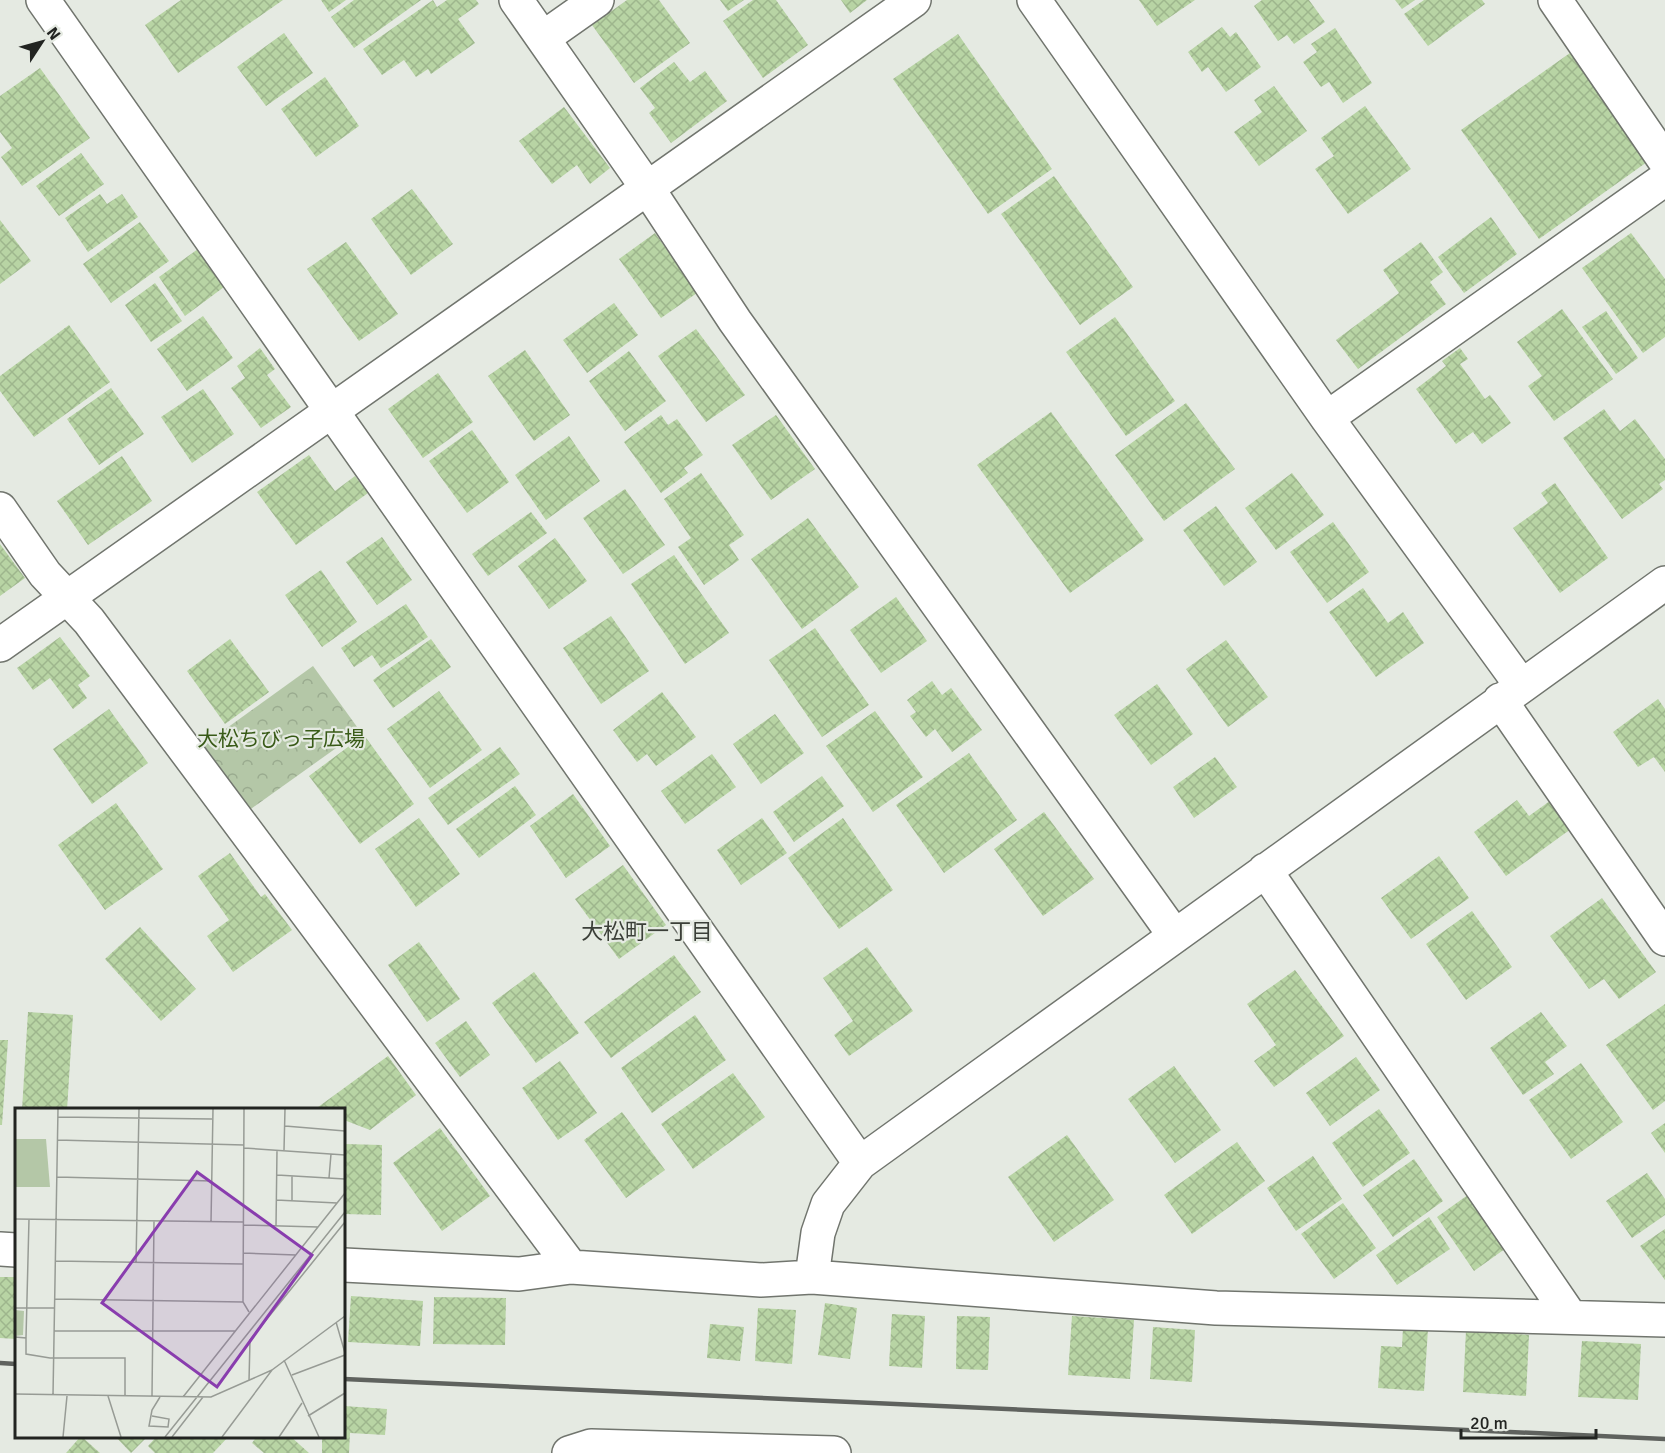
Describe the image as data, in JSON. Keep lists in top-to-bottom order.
{
  "districts": ["大松町一丁目"],
  "parks": ["大松ちびっ子広場"],
  "scale_bar": "20 m",
  "north": "top right"
}
